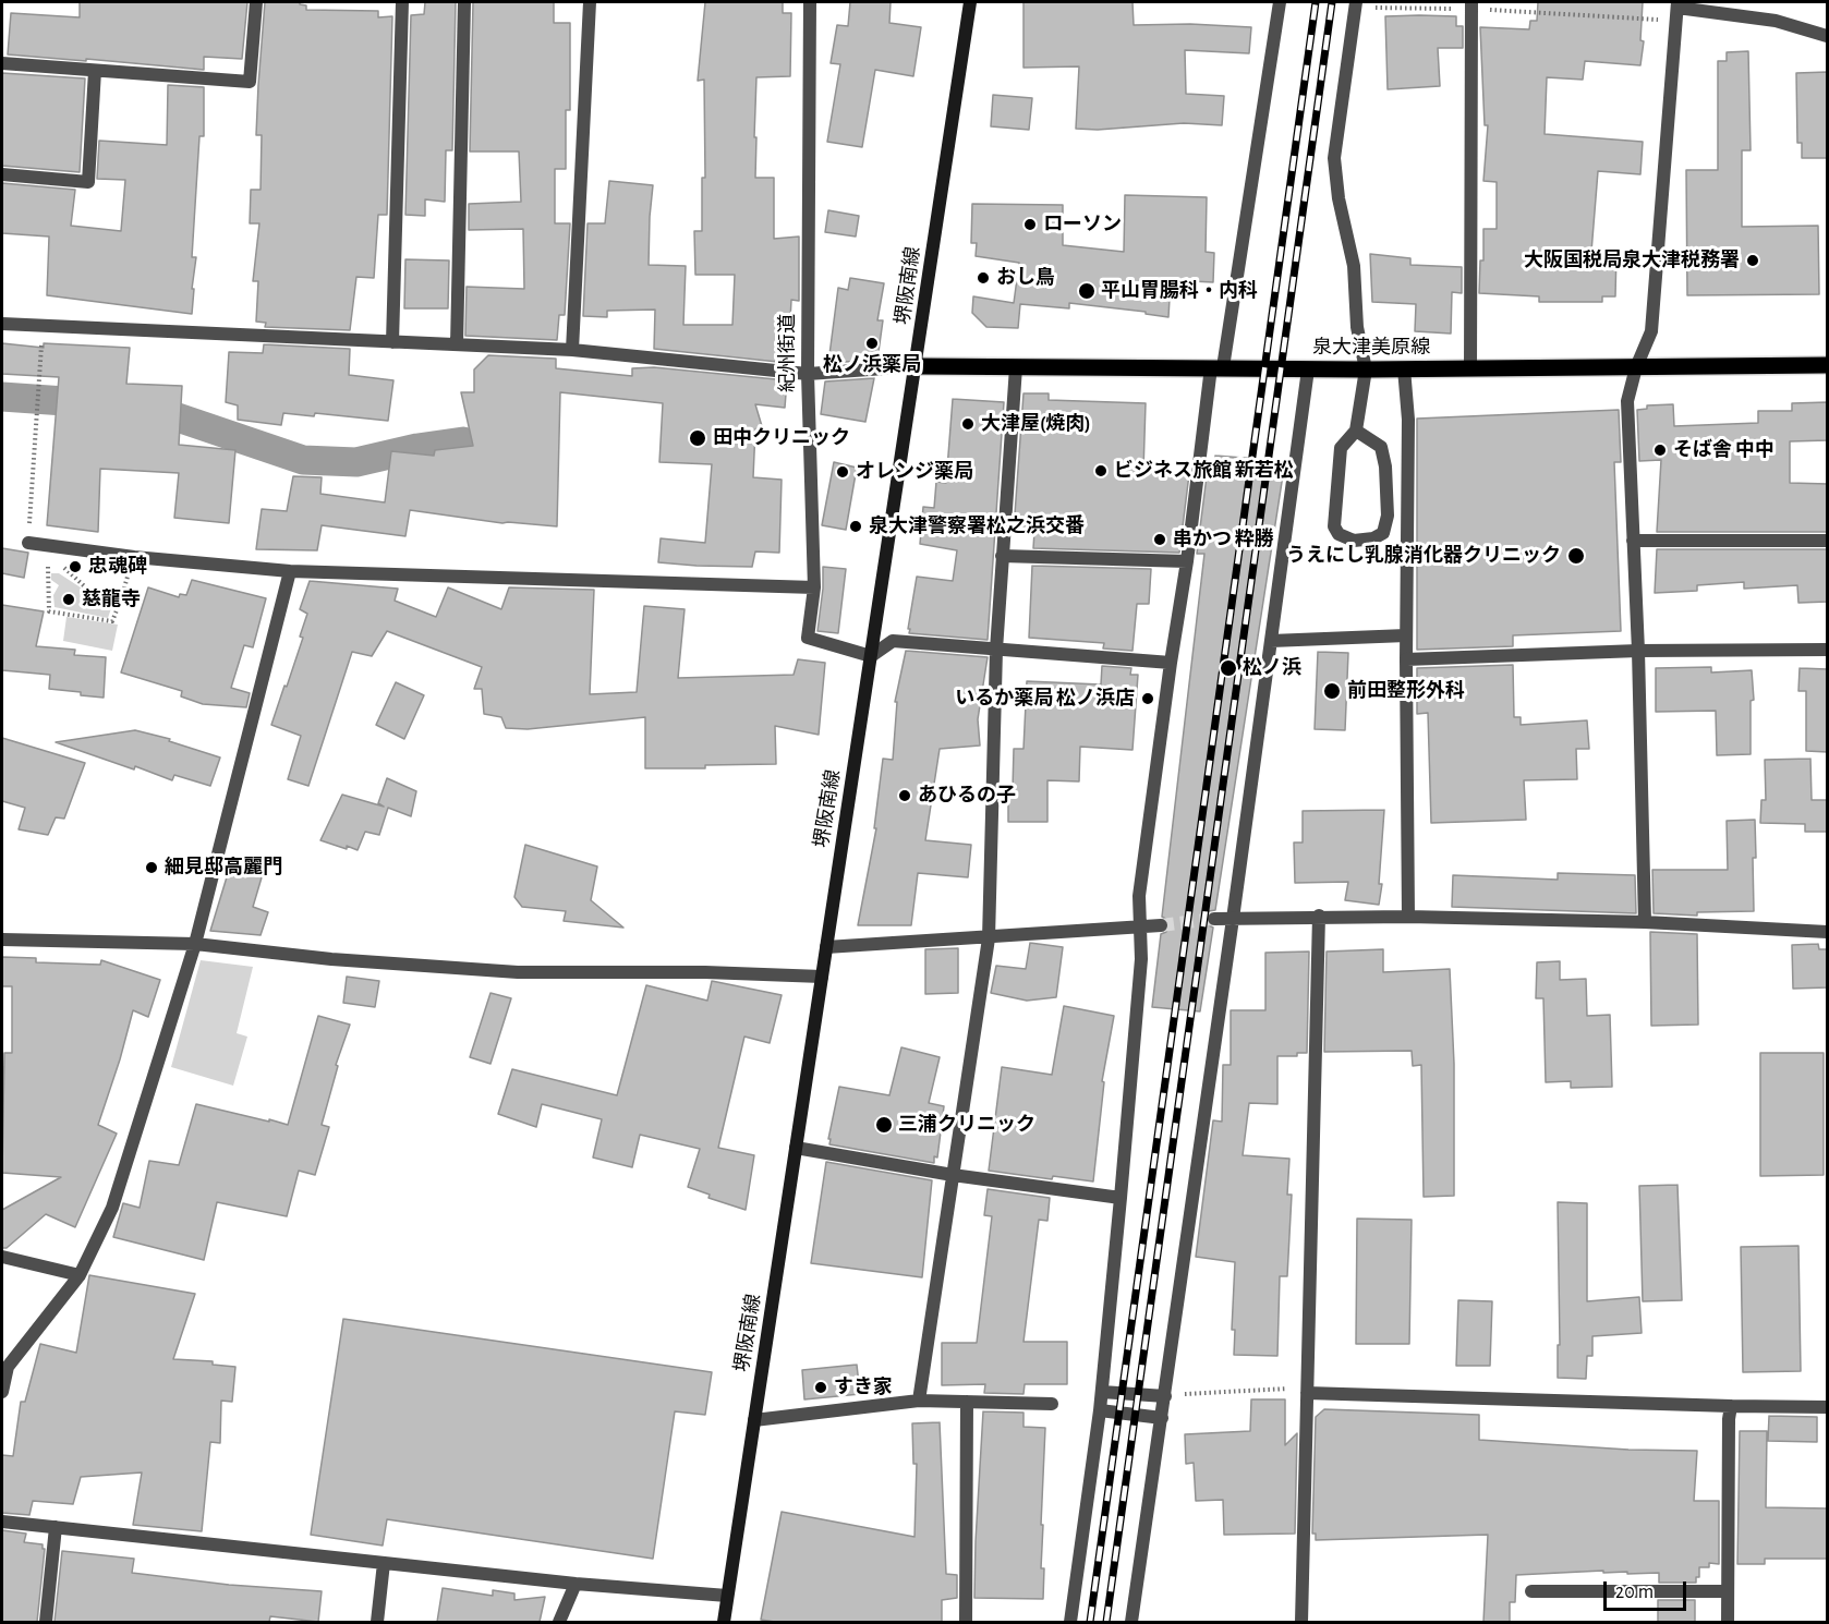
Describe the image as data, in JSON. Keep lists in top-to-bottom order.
{
  "streets": {
    "main road": ["堺阪南線", "泉大津美原線"],
    "street": ["紀州街道"]
  },
  "crossings": [
    ["堺阪南線", "泉大津美原線"],
    ["堺阪南線", "紀州街道"]
  ],
  "places": [
    "ローソン",
    "大阪国税局泉大津税務署",
    "おし鳥",
    "平山胃腸科・内科",
    "松ノ浜薬局",
    "大津屋(焼肉)",
    "田中クリニック",
    "そば舎 中中",
    "ビジネス旅館 新若松",
    "オレンジ薬局",
    "泉大津警察署松之浜交番",
    "串かつ 粋勝",
    "うえにし乳腺消化器クリニック",
    "忠魂碑",
    "慈龍寺",
    "松ノ浜",
    "前田整形外科",
    "いるか薬局 松ノ浜店",
    "あひるの子",
    "細見邸高麗門",
    "三浦クリニック",
    "すき家"
  ],
  "scale_bar": "20 m"
}
